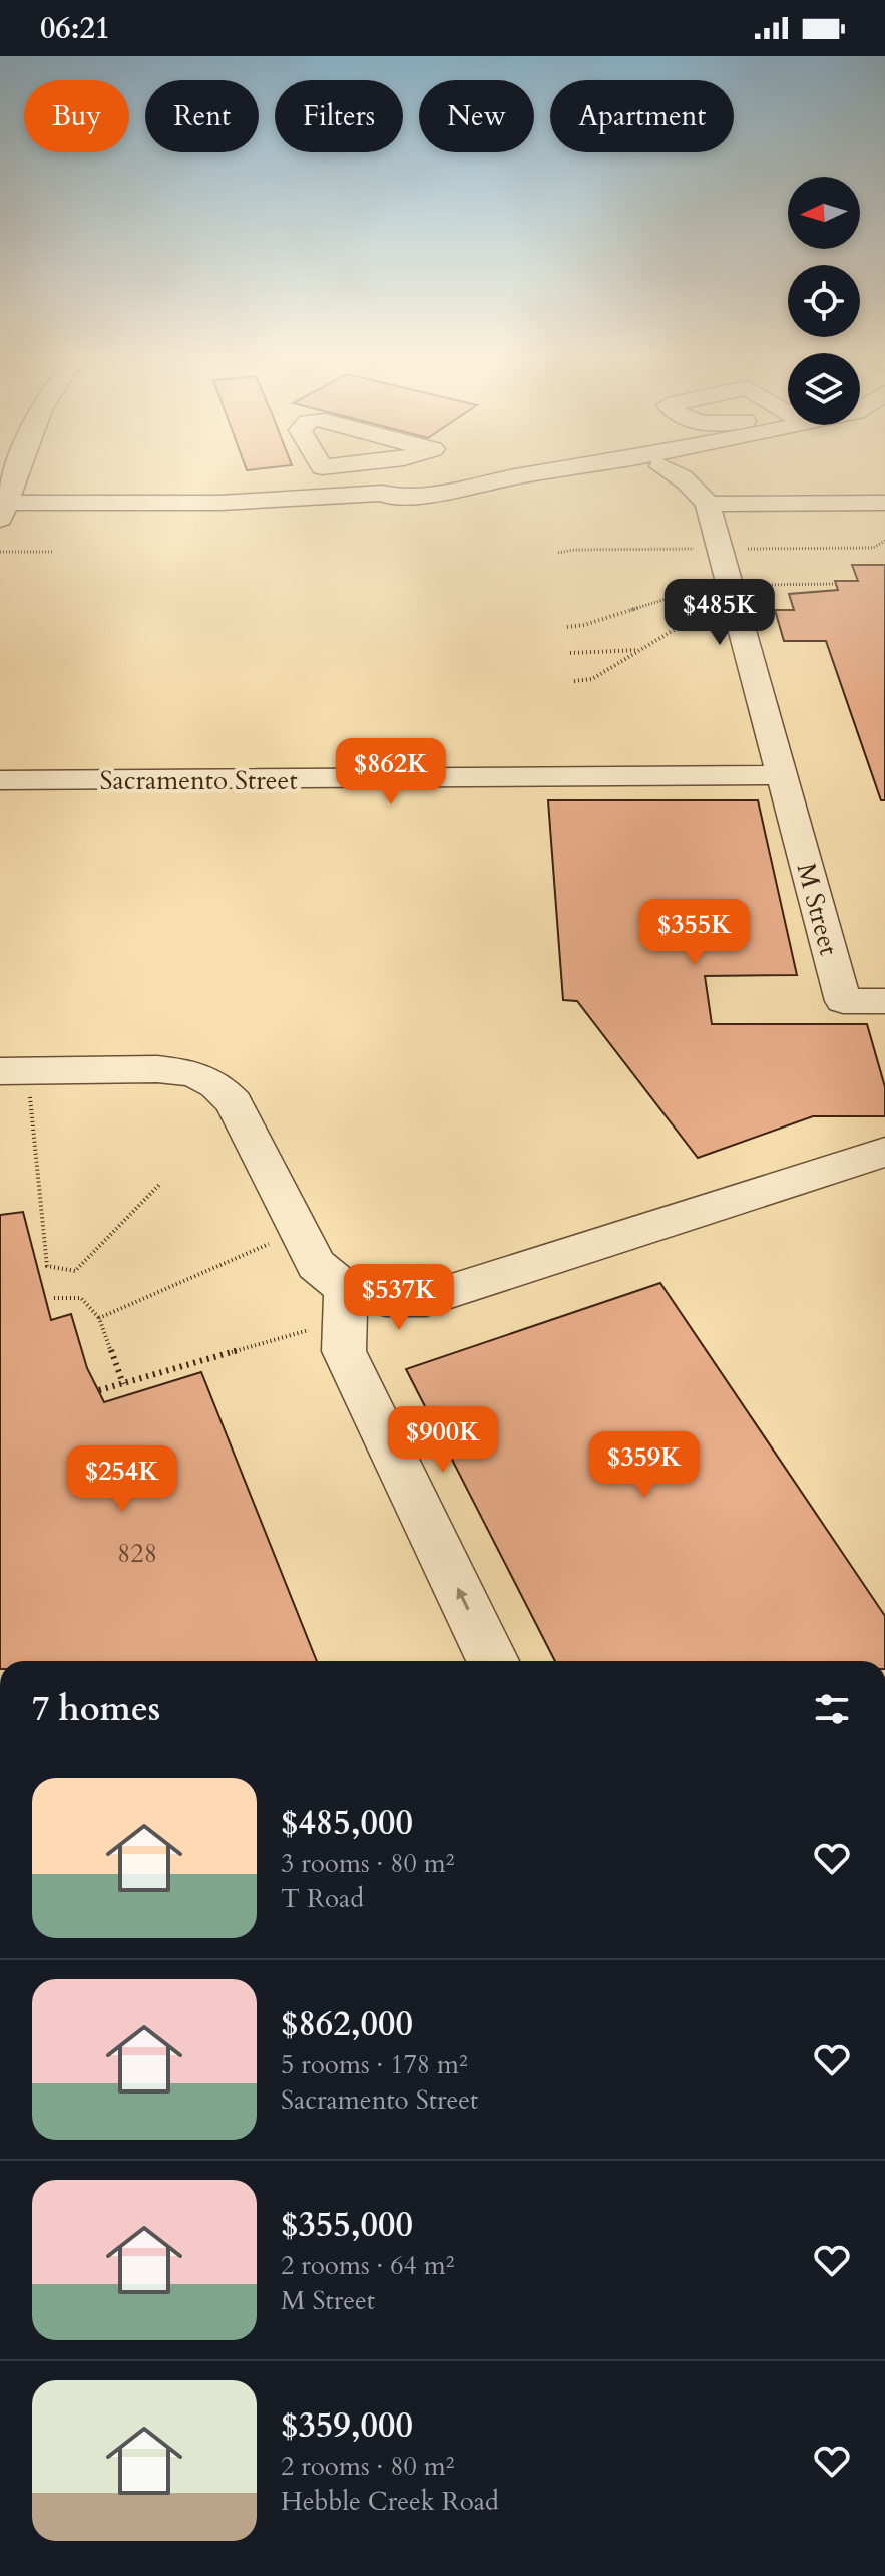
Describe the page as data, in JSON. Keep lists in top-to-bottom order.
{
  "streets": {
    "street": ["Sacramento Street", "M Street"]
  },
  "crossings": [
    ["Sacramento Street", "M Street"]
  ],
  "house_numbers": ["828"],
  "north": "left",
  "page": {
    "status": "06:21",
    "chip": [
      "Buy",
      "Rent",
      "Filters",
      "New",
      "Apartment"
    ],
    "price": [
      "$485K",
      "$862K",
      "$355K",
      "$537K",
      "$900K",
      "$359K",
      "$254K"
    ],
    "heading": "7 homes",
    "list": [
      {
        "name": "$485,000",
        "note": "3 rooms · 80 m² · T Road"
      },
      {
        "name": "$862,000",
        "note": "5 rooms · 178 m² · Sacramento Street"
      },
      {
        "name": "$355,000",
        "note": "2 rooms · 64 m² · M Street"
      },
      {
        "name": "$359,000",
        "note": "2 rooms · 80 m² · Hebble Creek Road"
      }
    ]
  }
}
